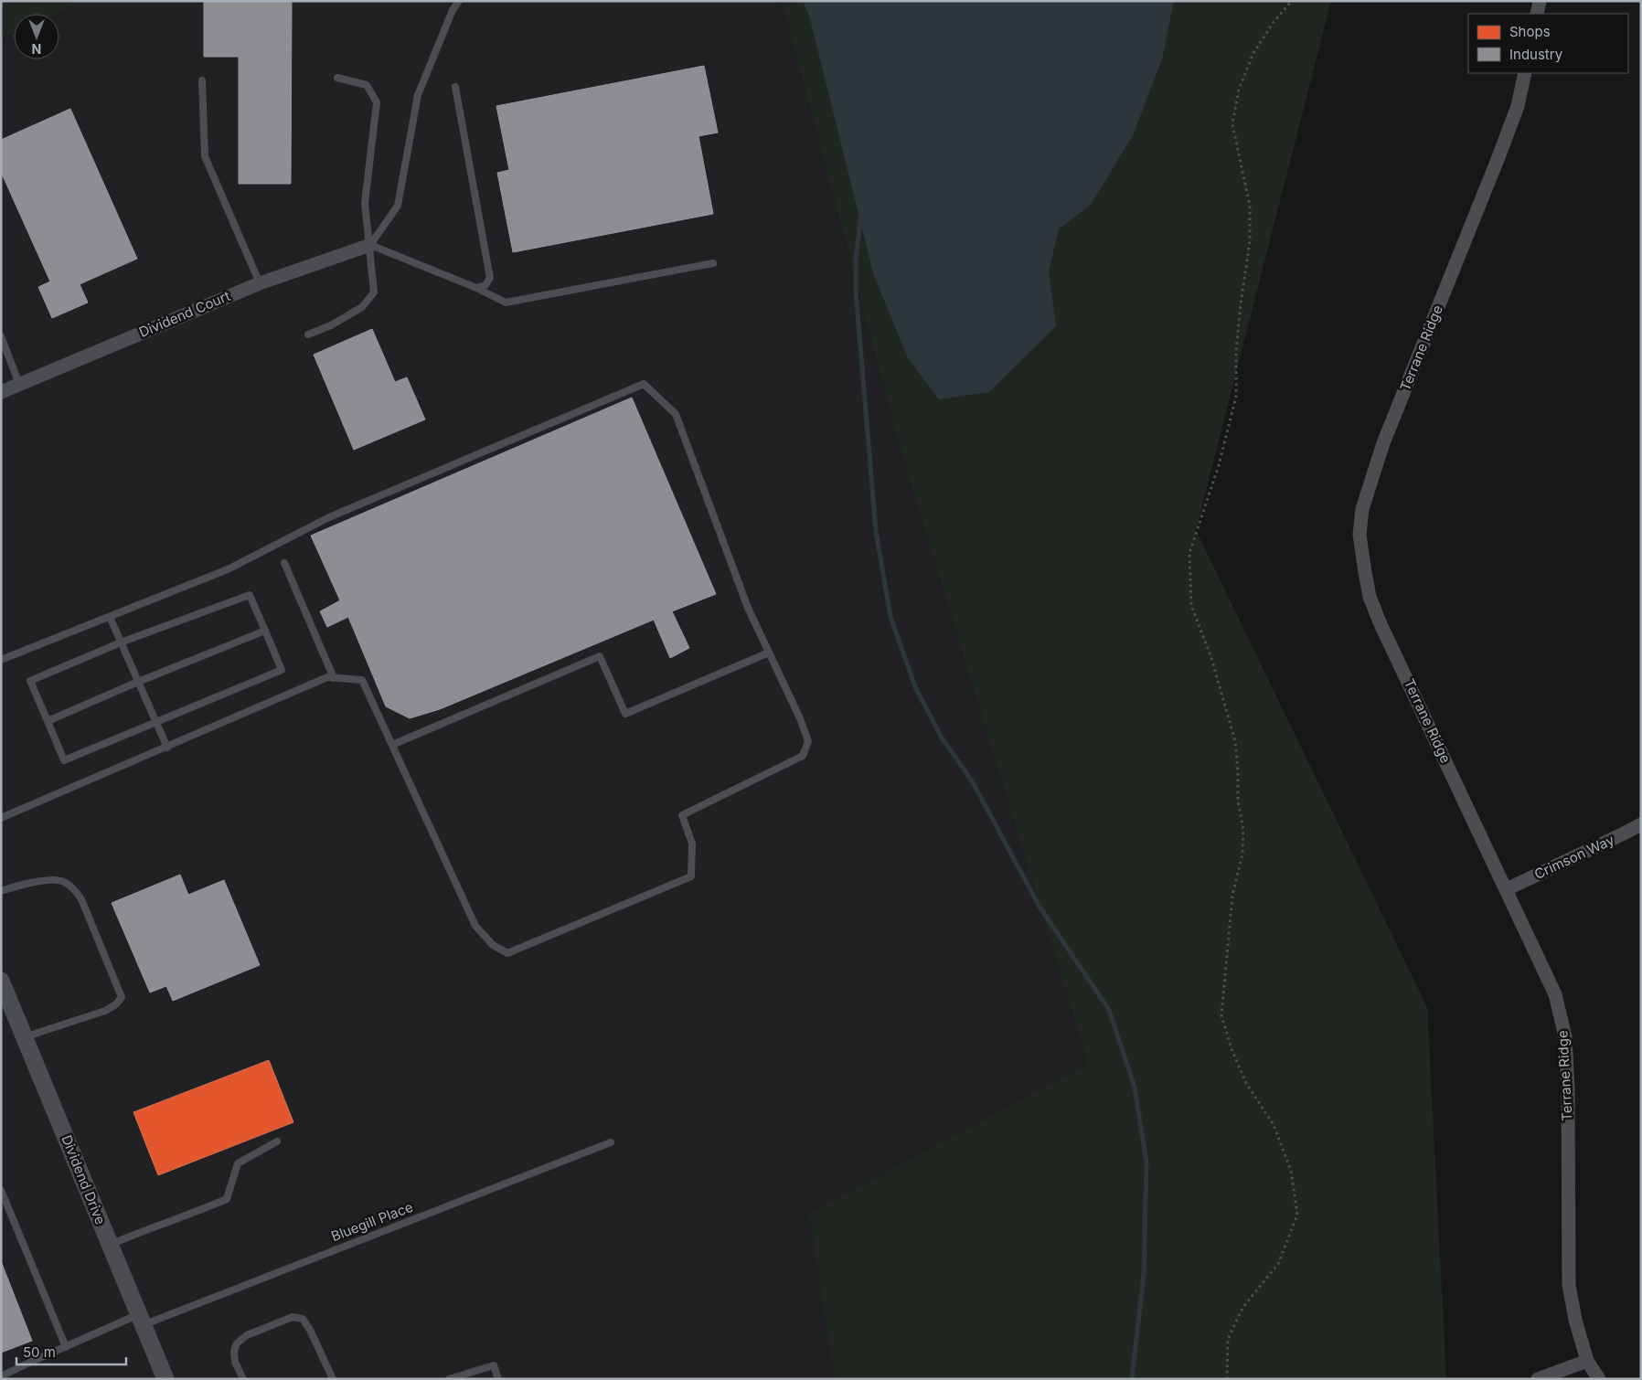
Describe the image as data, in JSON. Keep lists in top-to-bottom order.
{
  "streets": {
    "street": [
      "Dividend Court",
      "Terrane Ridge",
      "Crimson Way",
      "Dividend Drive"
    ],
    "lane": ["Bluegill Place"]
  },
  "crossings": [
    ["Terrane Ridge", "Crimson Way"],
    ["Dividend Drive", "Bluegill Place"]
  ],
  "legend": ["Shops", "Industry"],
  "scale_bar": "50 m",
  "north": "bottom"
}
